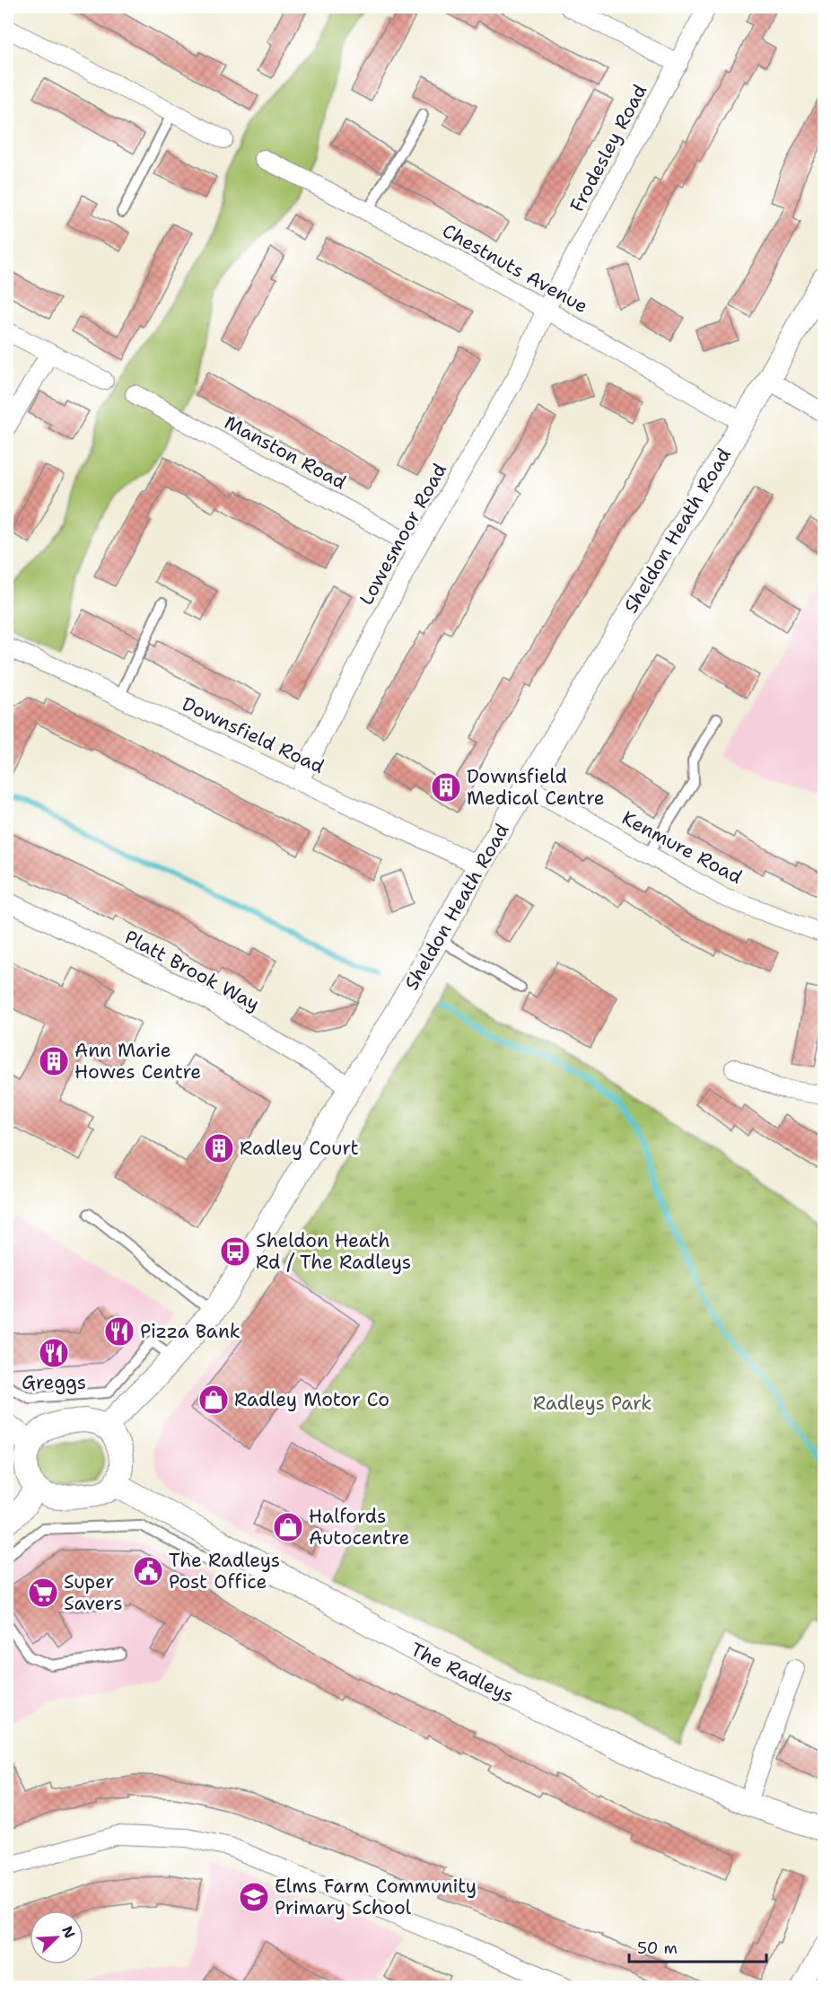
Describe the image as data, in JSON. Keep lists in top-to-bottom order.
{
  "streets": {
    "street": [
      "Frodesley Road",
      "Chestnuts Avenue",
      "Manston Road",
      "Sheldon Heath Road",
      "Lowesmoor Road",
      "Downsfield Road",
      "Kenmure Road",
      "Platt Brook Way",
      "The Radleys"
    ]
  },
  "crossings": [
    ["Frodesley Road", "Chestnuts Avenue"],
    ["Frodesley Road", "Lowesmoor Road"],
    ["Chestnuts Avenue", "Sheldon Heath Road"],
    ["Chestnuts Avenue", "Lowesmoor Road"],
    ["Manston Road", "Lowesmoor Road"],
    ["Sheldon Heath Road", "Downsfield Road"],
    ["Sheldon Heath Road", "Kenmure Road"],
    ["Sheldon Heath Road", "Platt Brook Way"],
    ["Sheldon Heath Road", "The Radleys"],
    ["Lowesmoor Road", "Downsfield Road"]
  ],
  "parks": ["Radleys Park"],
  "places": {
    "building": ["Downsfield Medical Centre", "Ann Marie Howes Centre", "Radley Court"],
    "bus stop": ["Sheldon Heath Rd / The Radleys"],
    "restaurant": ["Pizza Bank", "Greggs"],
    "shop": ["Radley Motor Co", "Halfords Autocentre"],
    "public building": ["The Radleys Post Office"],
    "supermarket": ["Super Savers"],
    "school or university": ["Elms Farm Community Primary School"]
  },
  "scale_bar": "50 m",
  "north": "top right"
}
